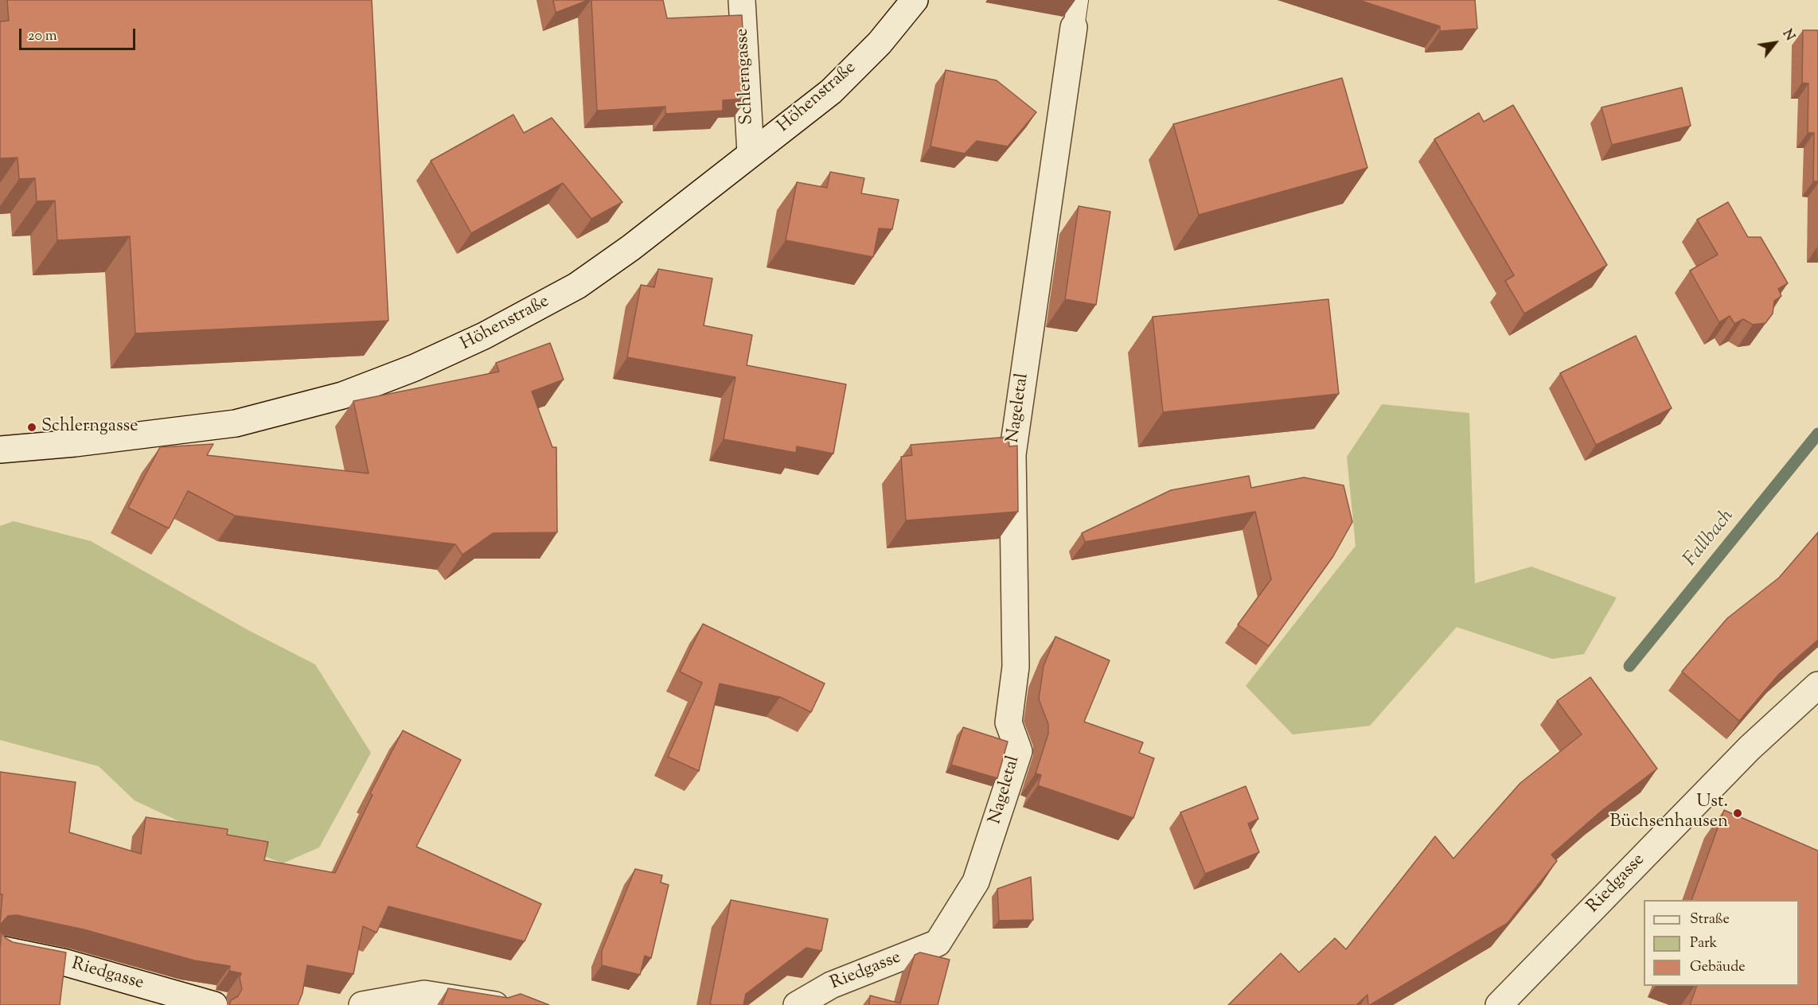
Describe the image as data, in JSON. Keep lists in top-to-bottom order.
{
  "streets": {
    "street": [
      "Schlerngasse",
      "Höhenstraße",
      "Nageletal",
      "Riedgasse"
    ]
  },
  "crossings": [
    ["Schlerngasse", "Höhenstraße"],
    ["Nageletal", "Riedgasse"]
  ],
  "water": ["Fallbach"],
  "places": ["Schlerngasse", "Ust. Büchsenhausen"],
  "legend": ["Straße", "Park", "Gebäude"],
  "scale_bar": "20 m",
  "north": "top right"
}
